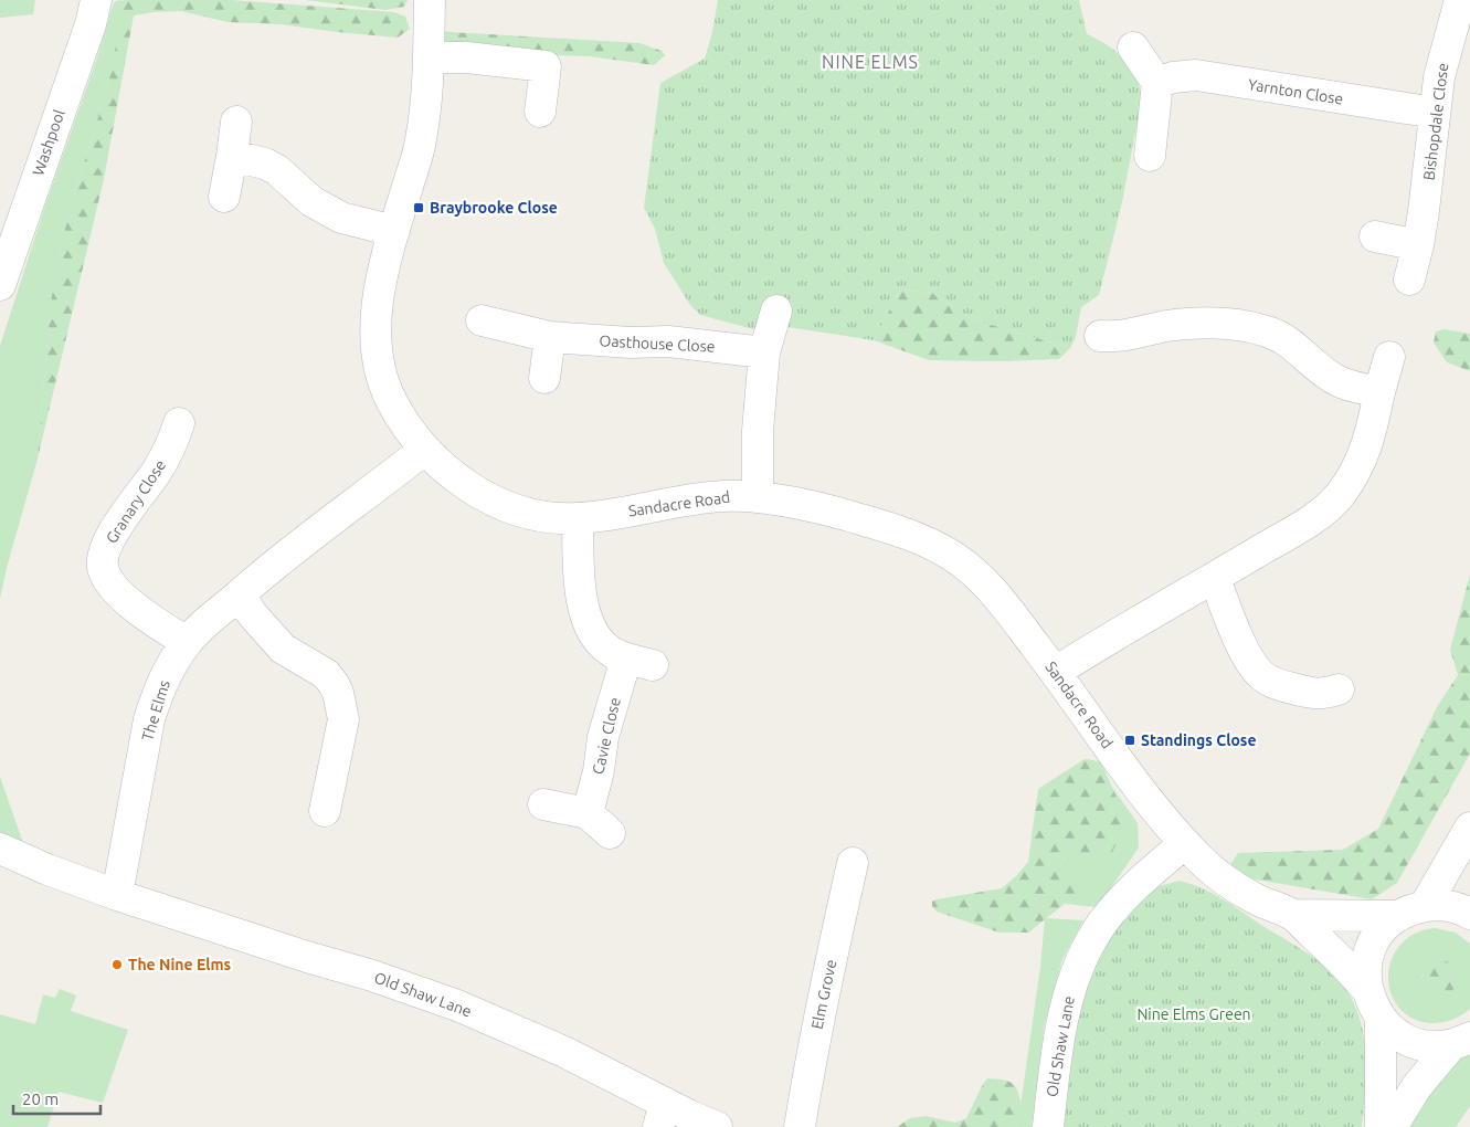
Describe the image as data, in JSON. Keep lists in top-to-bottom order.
{
  "streets": {
    "street": [
      "Yarnton Close",
      "Bishopdale Close",
      "Washpool",
      "Oasthouse Close",
      "Granary Close",
      "Sandacre Road",
      "The Elms",
      "Cavie Close",
      "Old Shaw Lane",
      "Elm Grove"
    ]
  },
  "crossings": [
    ["Yarnton Close", "Bishopdale Close"],
    ["Granary Close", "The Elms"],
    ["Sandacre Road", "The Elms"],
    ["Sandacre Road", "Cavie Close"],
    ["Sandacre Road", "Old Shaw Lane"],
    ["The Elms", "Old Shaw Lane"]
  ],
  "districts": ["NINE ELMS"],
  "parks": ["Nine Elms Green"],
  "places": {
    "transit": ["Braybrooke Close", "Standings Close"],
    "other": ["The Nine Elms"]
  },
  "scale_bar": "20 m"
}
